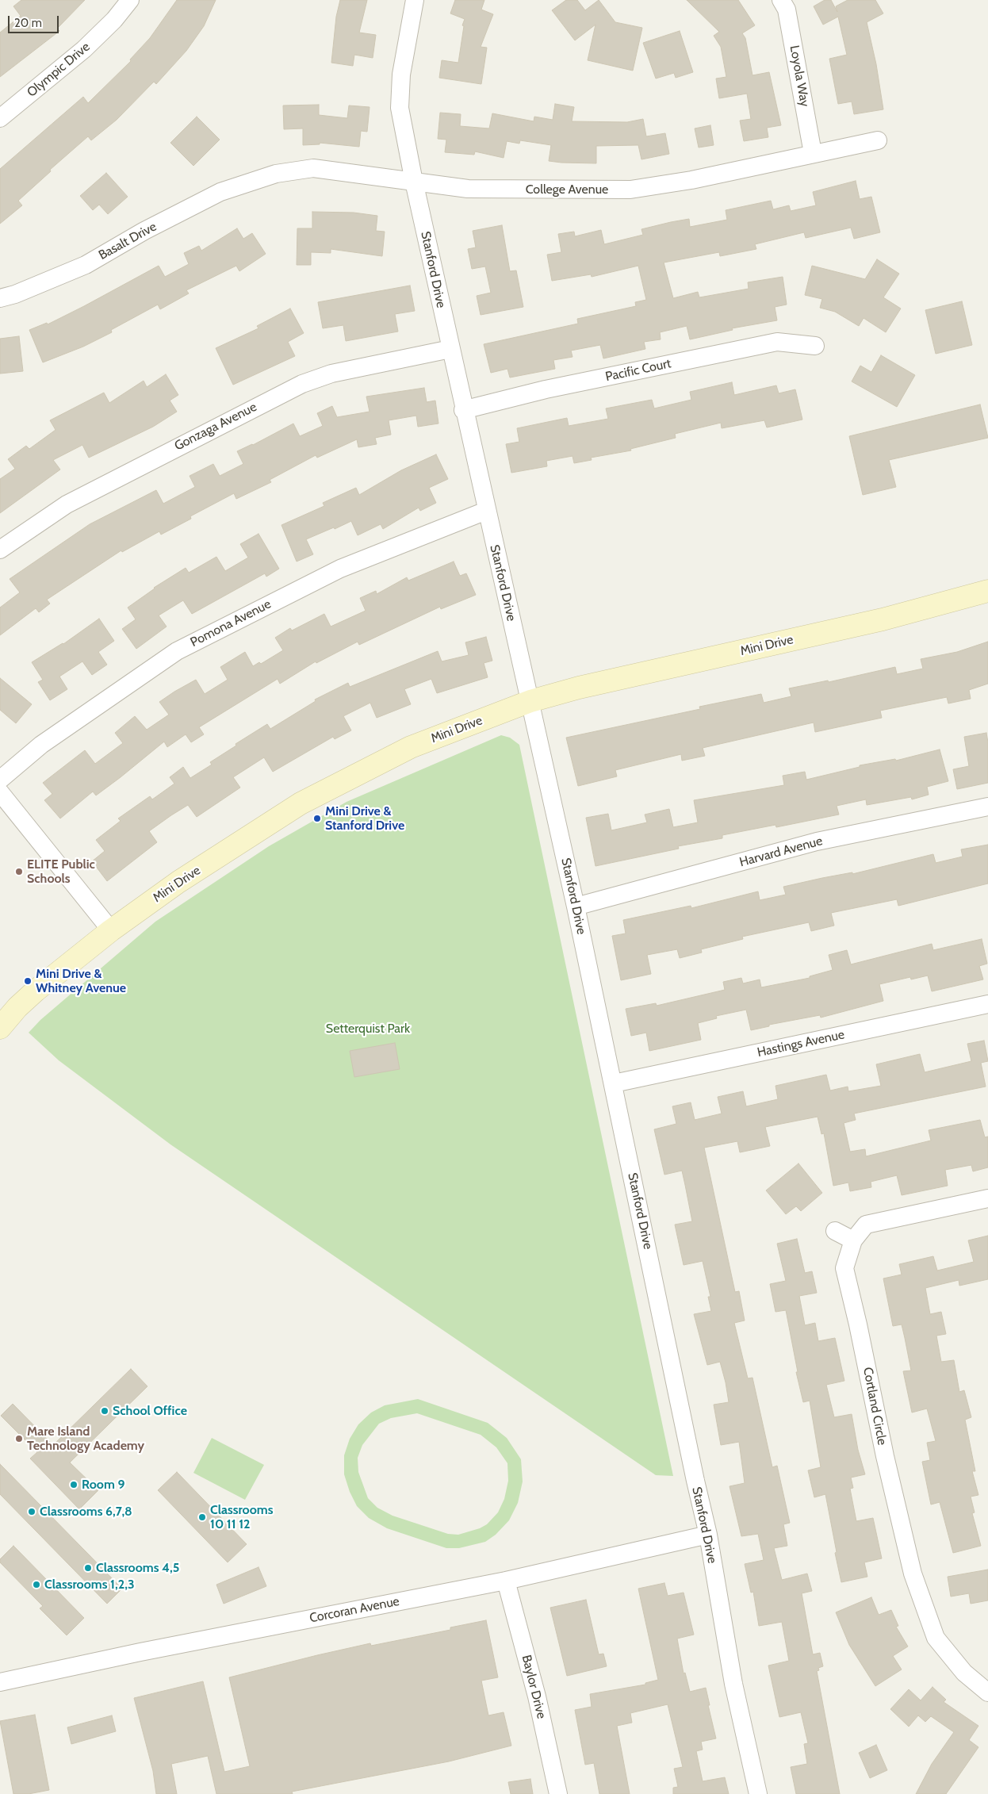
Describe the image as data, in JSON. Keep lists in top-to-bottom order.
{
  "streets": {
    "street": [
      "Olympic Drive",
      "Loyola Way",
      "College Avenue",
      "Basalt Drive",
      "Stanford Drive",
      "Pacific Court",
      "Gonzaga Avenue",
      "Pomona Avenue",
      "Mini Drive",
      "Harvard Avenue",
      "Hastings Avenue",
      "Cortland Circle",
      "Corcoran Avenue",
      "Baylor Drive"
    ]
  },
  "crossings": [
    ["Loyola Way", "College Avenue"],
    ["College Avenue", "Basalt Drive"],
    ["College Avenue", "Stanford Drive"],
    ["Stanford Drive", "Pacific Court"],
    ["Stanford Drive", "Gonzaga Avenue"],
    ["Stanford Drive", "Pomona Avenue"],
    ["Stanford Drive", "Mini Drive"],
    ["Stanford Drive", "Harvard Avenue"],
    ["Stanford Drive", "Hastings Avenue"],
    ["Stanford Drive", "Corcoran Avenue"],
    ["Corcoran Avenue", "Baylor Drive"]
  ],
  "parks": ["Setterquist Park"],
  "places": [
    "Mini Drive & Stanford Drive",
    "ELITE Public Schools",
    "Mini Drive & Whitney Avenue",
    "School Office",
    "Mare Island Technology Academy",
    "Room 9",
    "Classrooms 6,7,8",
    "Classrooms 10 11 12",
    "Classrooms 4,5",
    "Classrooms 1,2,3"
  ],
  "scale_bar": "20 m"
}
